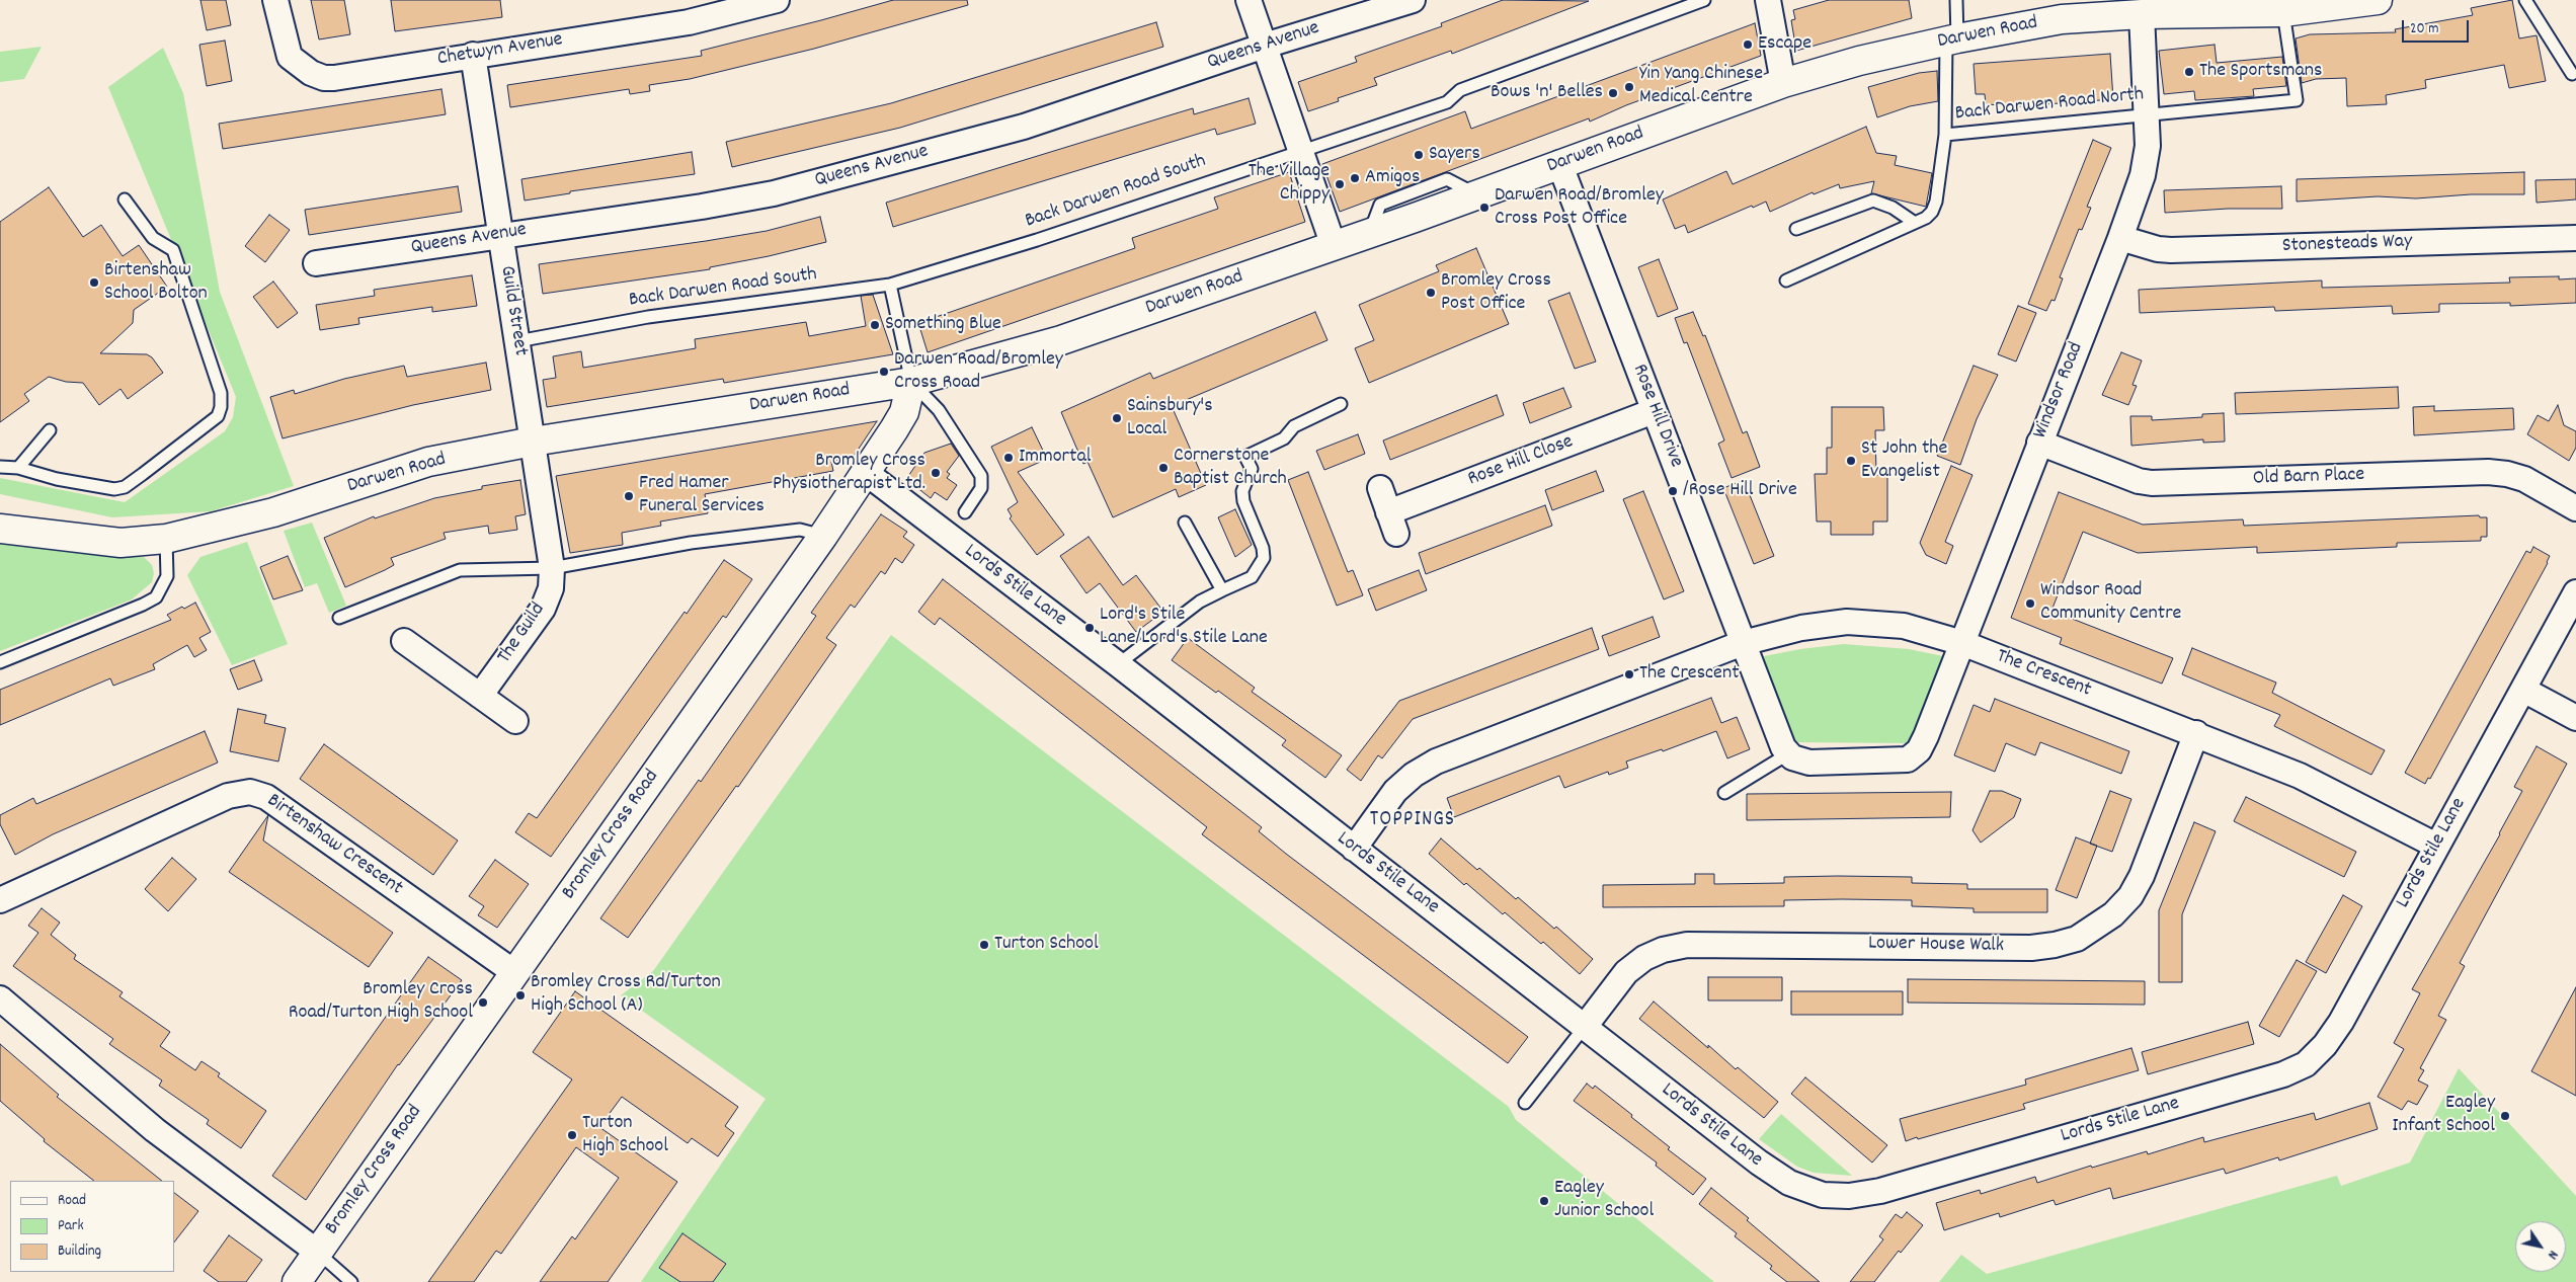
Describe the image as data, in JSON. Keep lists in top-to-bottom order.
{
  "streets": {
    "main road": ["Darwen Road", "Bromley Cross Road"],
    "street": [
      "Queens Avenue",
      "Chetwyn Avenue",
      "Stonesteads Way",
      "Guild Street",
      "Windsor Road",
      "Rose Hill Drive",
      "Rose Hill Close",
      "Old Barn Place",
      "Lords Stile Lane",
      "The Guild",
      "The Crescent",
      "Birtenshaw Crescent",
      "Lower House Walk"
    ],
    "lane": ["Back Darwen Road North", "Back Darwen Road South"]
  },
  "crossings": [
    ["Darwen Road", "Back Darwen Road North"],
    ["Darwen Road", "Guild Street"],
    ["Darwen Road", "Windsor Road"],
    ["Darwen Road", "Rose Hill Drive"],
    ["Darwen Road", "Bromley Cross Road"],
    ["Queens Avenue", "Guild Street"],
    ["Chetwyn Avenue", "Guild Street"],
    ["Back Darwen Road North", "Windsor Road"],
    ["Back Darwen Road South", "Guild Street"],
    ["Stonesteads Way", "Windsor Road"],
    ["Guild Street", "The Guild"],
    ["Windsor Road", "Rose Hill Drive"],
    ["Windsor Road", "Old Barn Place"],
    ["Windsor Road", "The Crescent"],
    ["Rose Hill Drive", "Rose Hill Close"],
    ["Rose Hill Drive", "The Crescent"],
    ["Lords Stile Lane", "The Crescent"],
    ["Lords Stile Lane", "Bromley Cross Road"],
    ["Lords Stile Lane", "Lower House Walk"],
    ["The Crescent", "Lower House Walk"],
    ["Bromley Cross Road", "Birtenshaw Crescent"]
  ],
  "districts": ["TOPPINGS"],
  "places": [
    "Escape",
    "The Sportsmans",
    "Yin Yang Chinese Medical Centre",
    "Bows 'n' Belles",
    "Sayers",
    "Amigos",
    "The Village Chippy",
    "Darwen Road/Bromley Cross Post Office",
    "Birtenshaw School Bolton",
    "Bromley Cross Post Office",
    "Something Blue",
    "Darwen Road/Bromley Cross Road",
    "Sainsbury's Local",
    "Immortal",
    "St John the Evangelist",
    "Cornerstone Baptist Church",
    "Bromley Cross Physiotherapist Ltd.",
    "/Rose Hill Drive",
    "Fred Hamer Funeral Services",
    "Windsor Road Community Centre",
    "Lord's Stile Lane/Lord's Stile Lane",
    "The Crescent",
    "Turton School",
    "Bromley Cross Rd/Turton High School (A)",
    "Bromley Cross Road/Turton High School",
    "Eagley Infant School",
    "Turton High School",
    "Eagley Junior School"
  ],
  "legend": ["Road", "Park", "Building"],
  "scale_bar": "20 m",
  "north": "bottom right"
}
